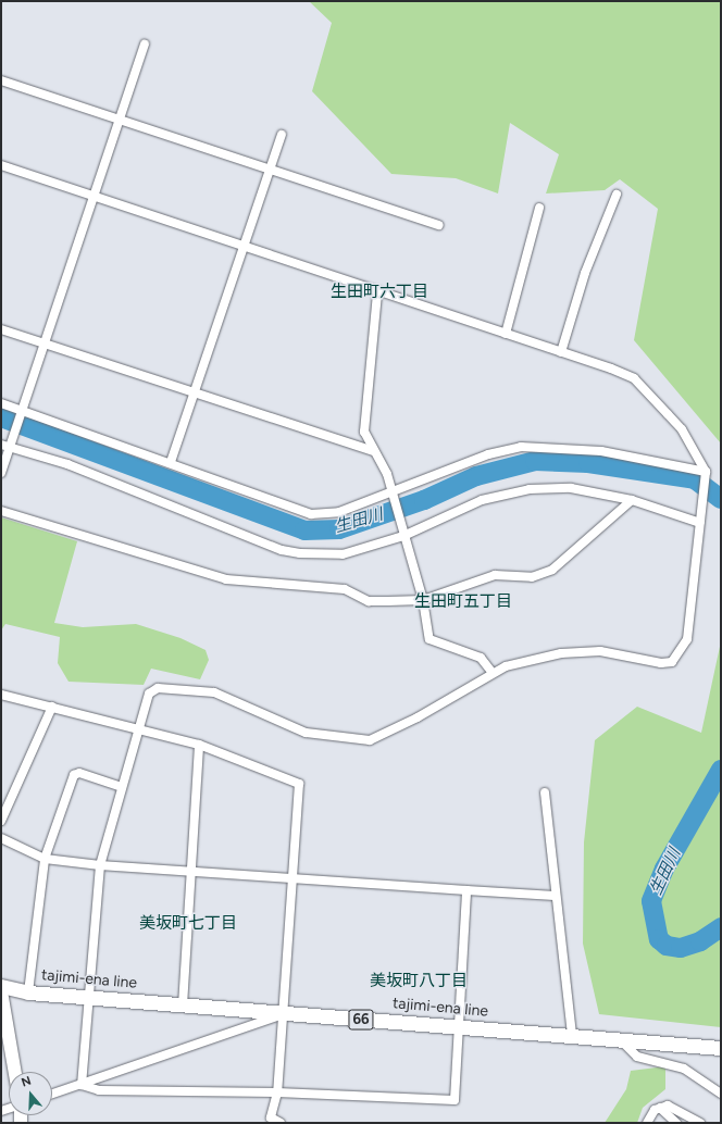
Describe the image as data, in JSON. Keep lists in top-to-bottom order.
{
  "streets": {
    "main road": ["tajimi-ena line", "66"]
  },
  "districts": [
    "生田町六丁目",
    "生田町五丁目",
    "美坂町七丁目",
    "美坂町八丁目"
  ],
  "water": ["生田川"],
  "north": "top"
}
